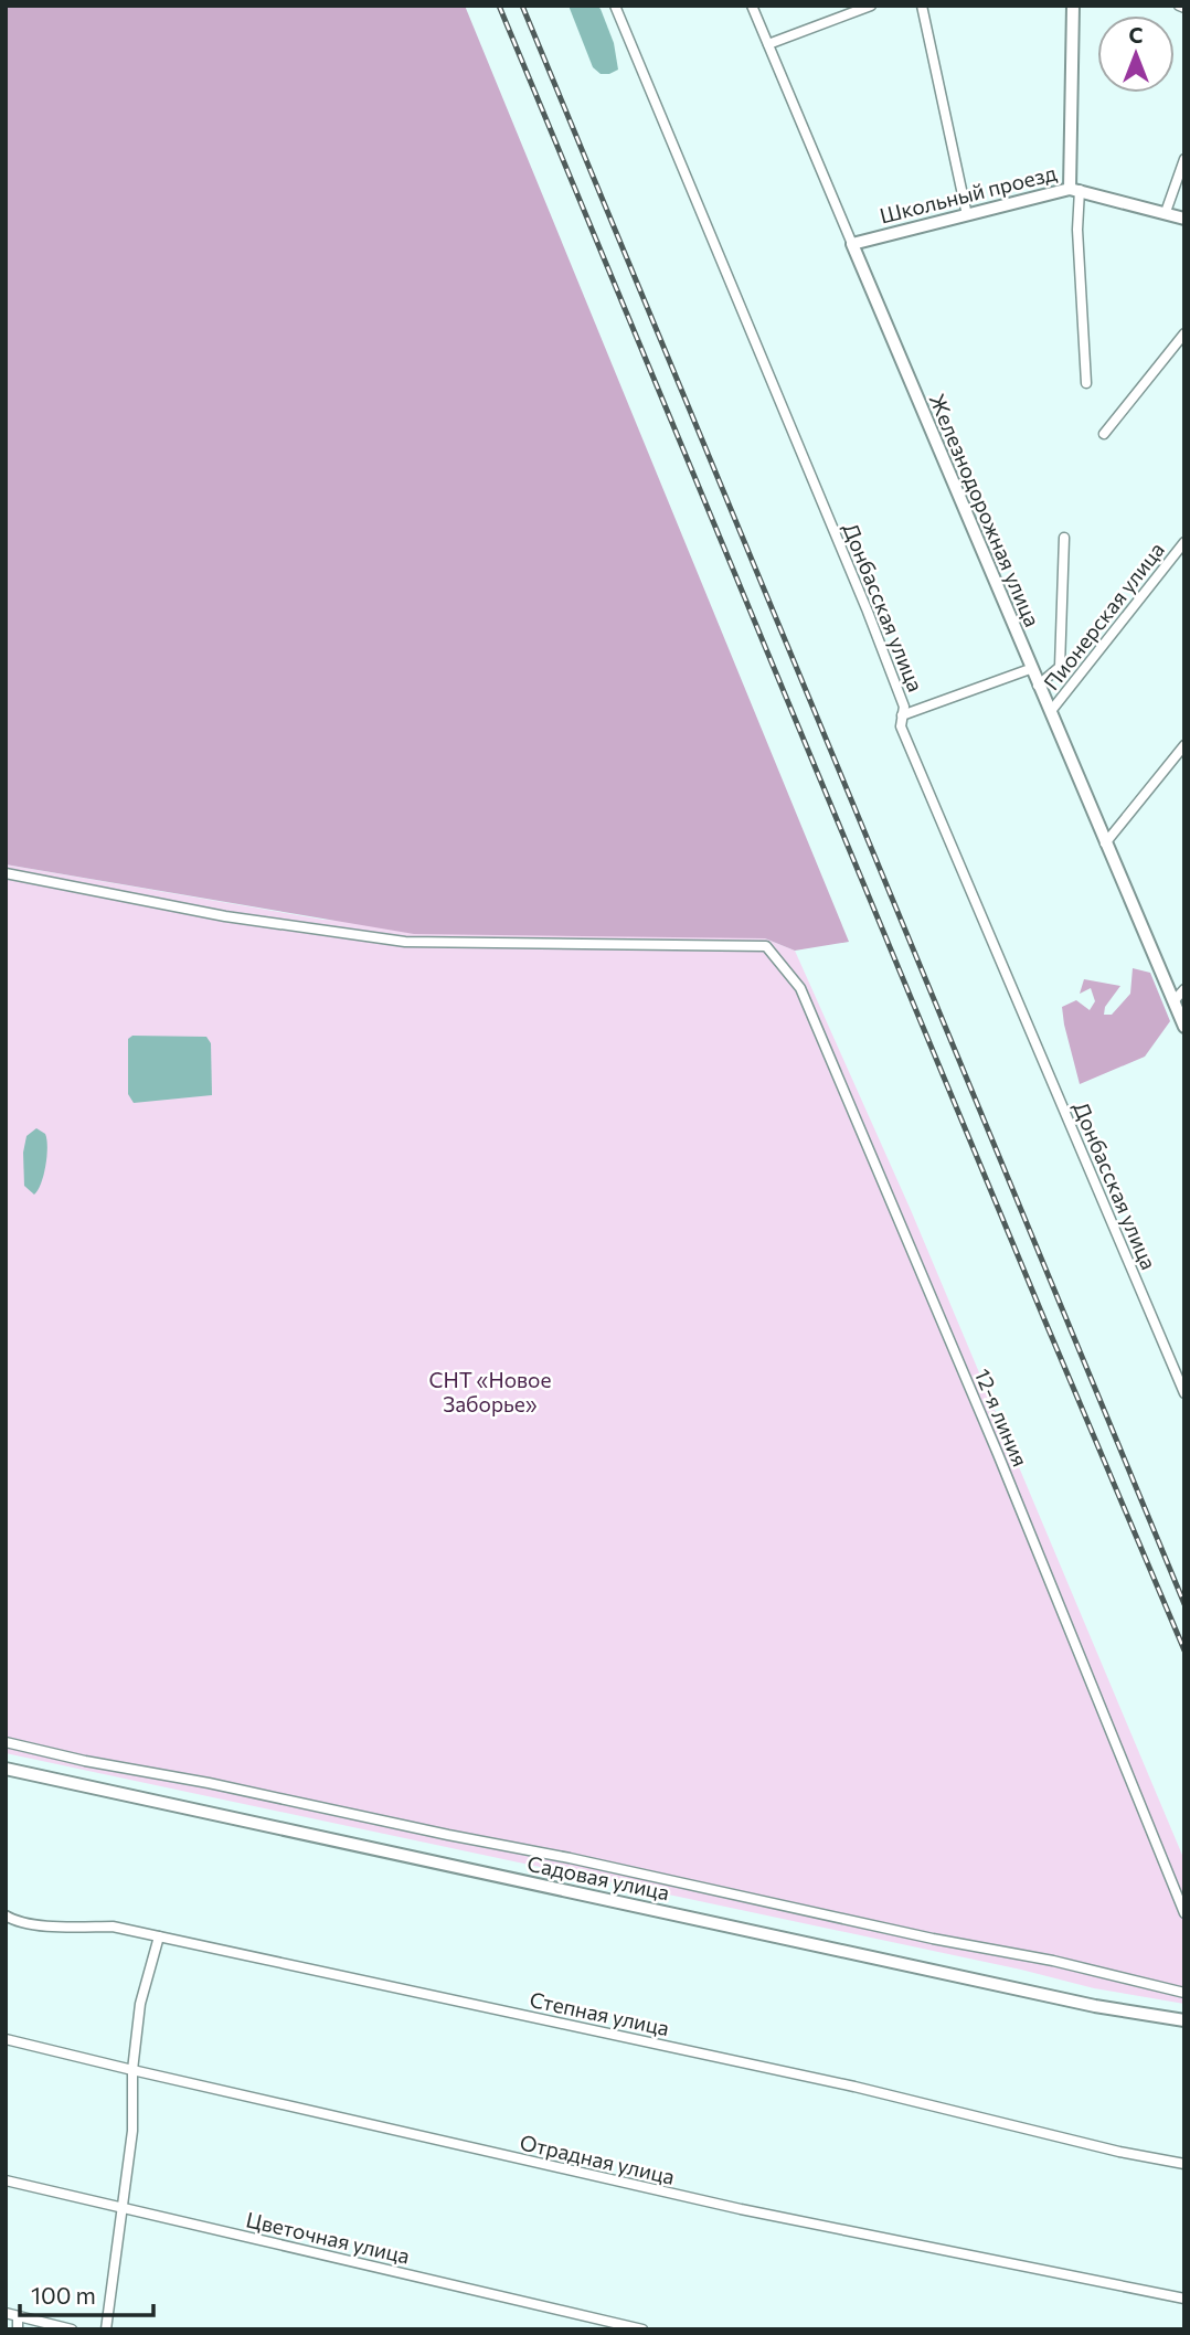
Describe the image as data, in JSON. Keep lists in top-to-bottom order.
{
  "streets": {
    "street": [
      "Школьный проезд",
      "Железнодорожная улица",
      "Донбасская улица",
      "Пионерская улица",
      "12-я линия",
      "Садовая улица",
      "Степная улица",
      "Отрадная улица",
      "Цветочная улица"
    ]
  },
  "crossings": [
    ["Школьный проезд", "Железнодорожная улица"],
    ["Железнодорожная улица", "Пионерская улица"]
  ],
  "parks": ["СНТ «Новое Заборье»"],
  "scale_bar": "100 m",
  "north": "top"
}
